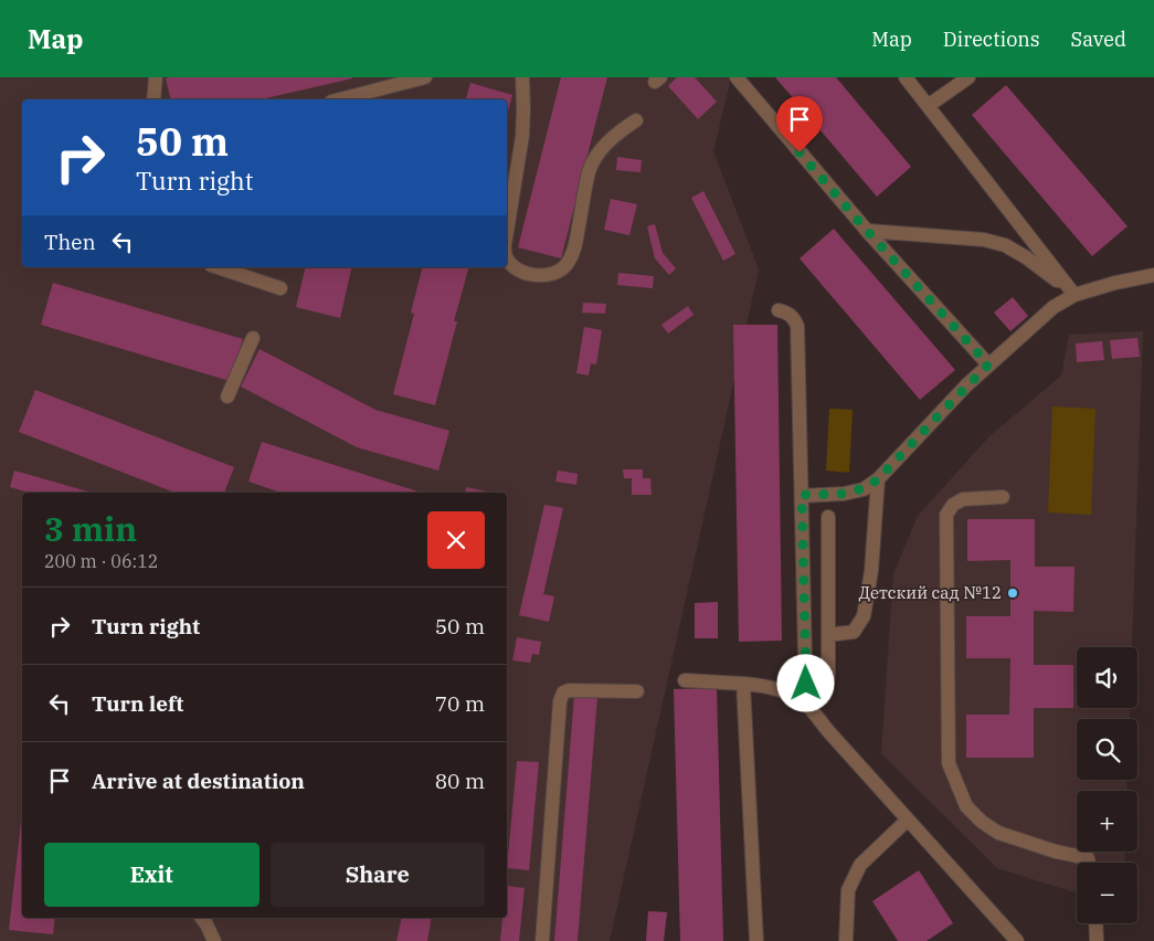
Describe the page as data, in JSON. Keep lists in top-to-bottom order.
{
  "places": ["Детский сад №12"],
  "page": {
    "header": "Map",
    "nav": ["Map", "Directions", "Saved"],
    "turn": ["50 m", "Turn right"],
    "then": "Then",
    "heading": ["3 min", "200 m · 06:12"],
    "list": [
      {
        "name": "Turn right",
        "value": "50 m"
      },
      {
        "name": "Turn left",
        "value": "70 m"
      },
      {
        "name": "Arrive at destination",
        "value": "80 m"
      }
    ],
    "map_buttons": ["+", "−"],
    "buttons": ["Exit", "Share"]
  }
}
